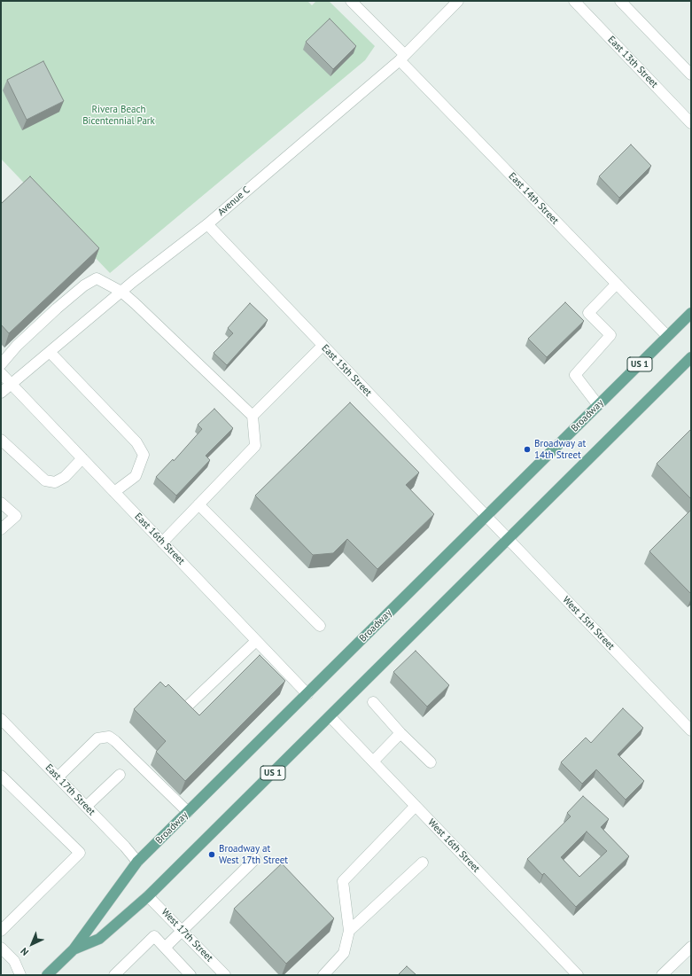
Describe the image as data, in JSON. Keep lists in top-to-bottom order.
{
  "streets": {
    "main road": ["US 1", "Broadway"],
    "street": [
      "East 13th Street",
      "East 14th Street",
      "Avenue C",
      "East 15th Street",
      "East 16th Street",
      "West 15th Street",
      "East 17th Street",
      "West 16th Street",
      "West 17th Street"
    ]
  },
  "crossings": [
    ["East 14th Street", "Avenue C"],
    ["East 14th Street", "Broadway"],
    ["Avenue C", "East 15th Street"],
    ["Avenue C", "East 16th Street"],
    ["East 15th Street", "Broadway"],
    ["East 15th Street", "West 15th Street"],
    ["Broadway", "East 16th Street"],
    ["Broadway", "West 15th Street"],
    ["Broadway", "East 17th Street"],
    ["Broadway", "West 16th Street"],
    ["Broadway", "West 17th Street"]
  ],
  "parks": ["Rivera Beach Bicentennial Park"],
  "places": ["Broadway at 14th Street", "Broadway at West 17th Street"],
  "north": "bottom left"
}
